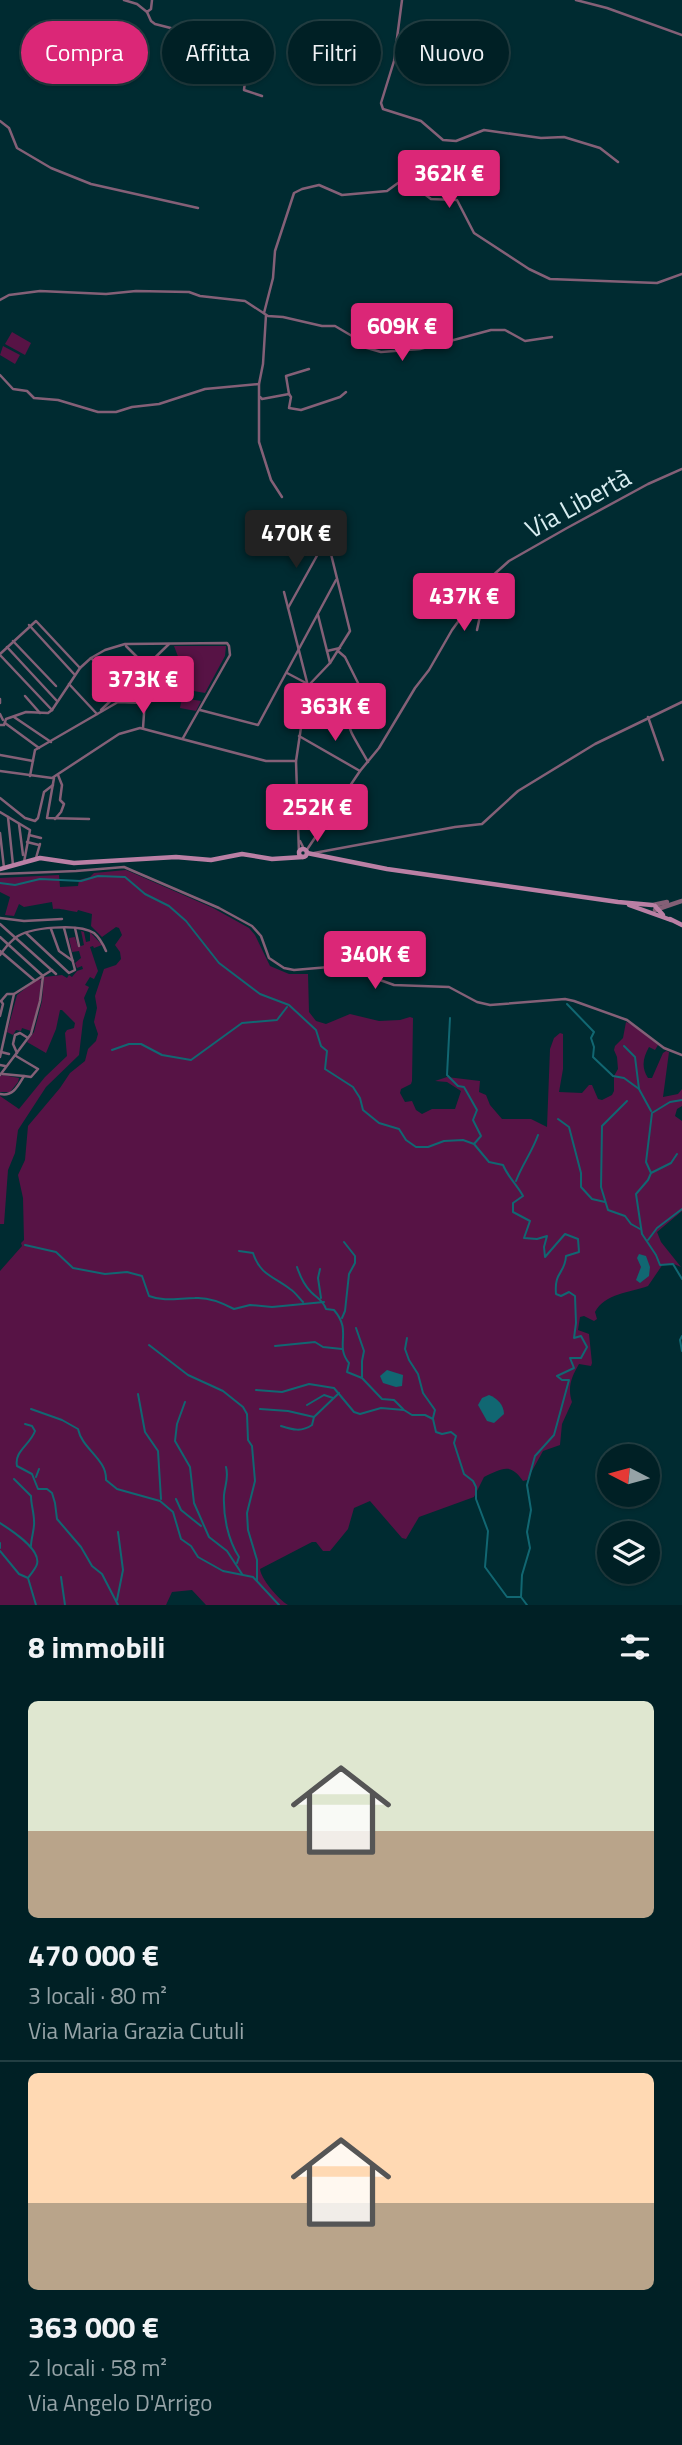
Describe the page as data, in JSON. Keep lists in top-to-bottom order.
{
  "streets": {
    "street": ["Via Libertà"]
  },
  "north": "left",
  "page": {
    "chip": [
      "Compra",
      "Affitta",
      "Filtri",
      "Nuovo"
    ],
    "price": [
      "362K €",
      "609K €",
      "470K €",
      "437K €",
      "373K €",
      "363K €",
      "252K €",
      "340K €"
    ],
    "heading": "8 immobili",
    "list": [
      {
        "name": "470 000 €",
        "note": "3 locali · 80 m² · Via Maria Grazia Cutuli"
      },
      {
        "name": "363 000 €",
        "note": "2 locali · 58 m² · Via Angelo D'Arrigo"
      }
    ]
  }
}
